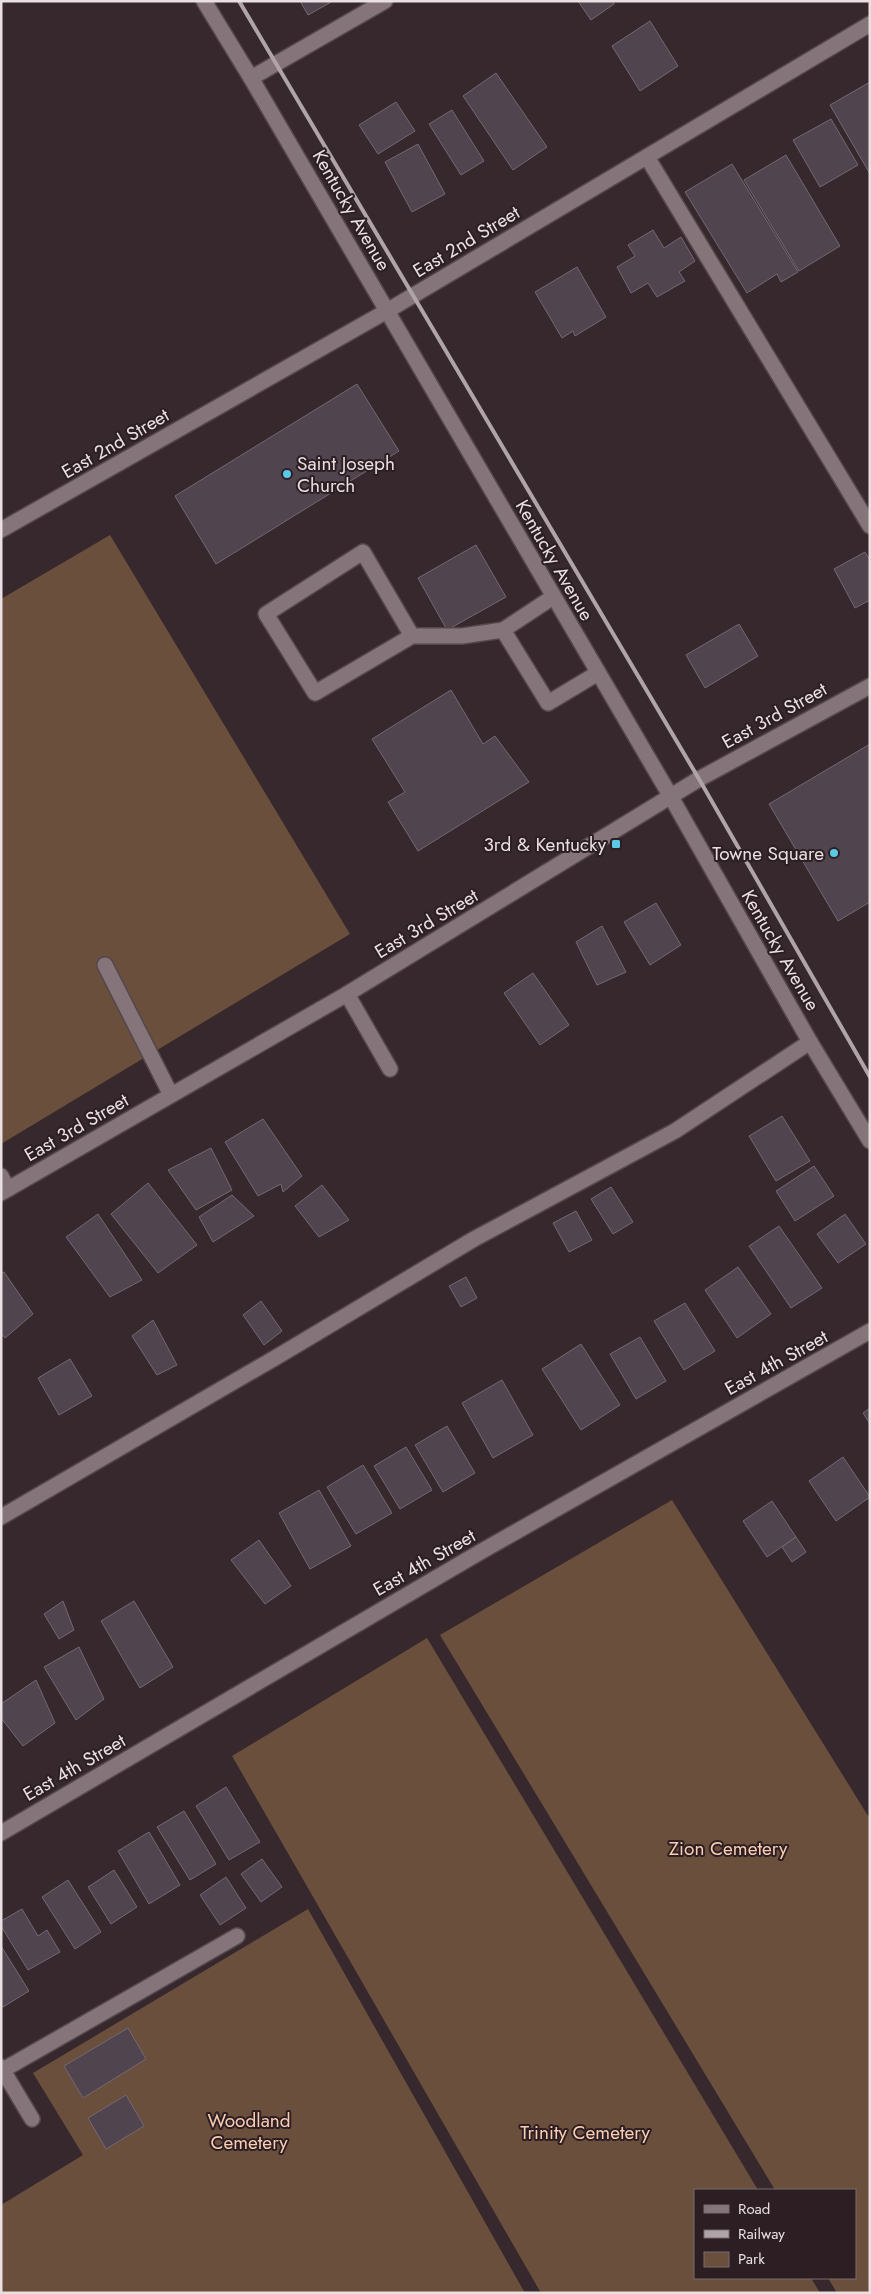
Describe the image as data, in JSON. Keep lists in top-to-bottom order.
{
  "streets": {
    "street": [
      "Kentucky Avenue",
      "East 2nd Street",
      "East 3rd Street",
      "East 4th Street"
    ]
  },
  "crossings": [
    ["Kentucky Avenue", "East 2nd Street"],
    ["Kentucky Avenue", "East 3rd Street"]
  ],
  "parks": ["Zion Cemetery", "Woodland Cemetery", "Trinity Cemetery"],
  "places": {
    "other": ["Saint Joseph Church", "Towne Square"],
    "transit": ["3rd & Kentucky"]
  },
  "legend": ["Road", "Railway", "Park"]
}
